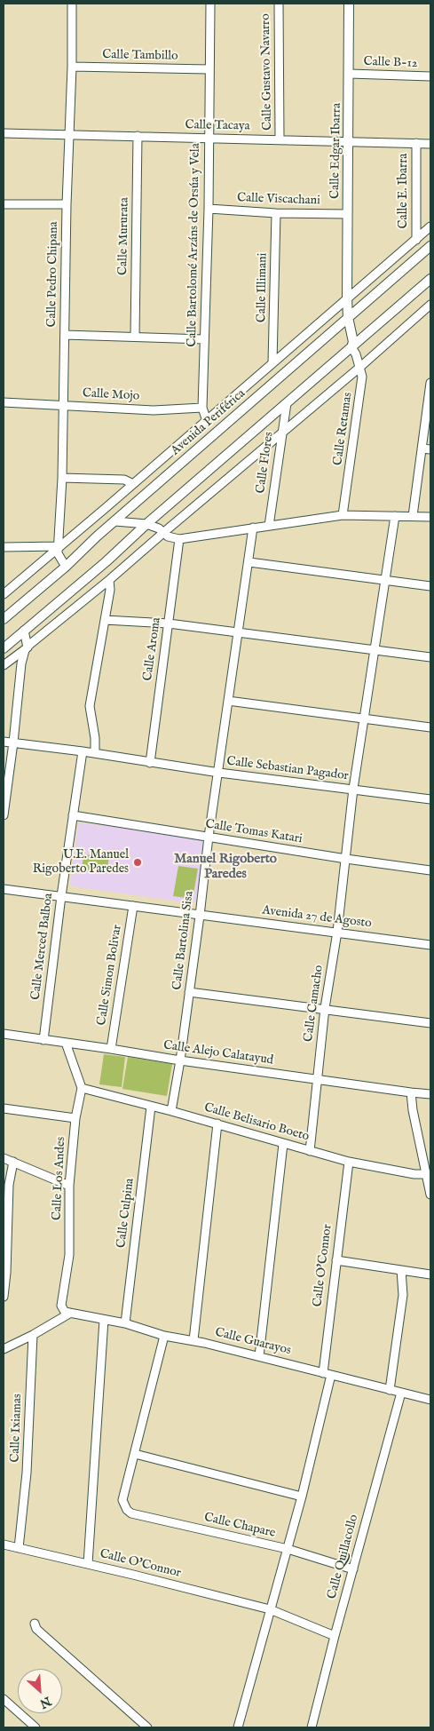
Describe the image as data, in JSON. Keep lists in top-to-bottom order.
{
  "streets": {
    "street": [
      "Calle Tambillo",
      "Calle B-12",
      "Calle Gustavo Navarro",
      "Calle Tacaya",
      "Calle Edgar Ibarra",
      "Calle E. Ibarra",
      "Calle Viscachani",
      "Calle Mururata",
      "Calle Bartolomé Arzáns de Orsúa y Vela",
      "Calle Pedro Chipana",
      "Calle Illimani",
      "Calle Mojo",
      "Avenida Periférica",
      "Calle Retamas",
      "Calle Flores",
      "Calle Aroma",
      "Calle Sebastian Pagador",
      "Calle Tomas Katari",
      "Avenida 27 de Agosto",
      "Calle Bartolina Sisa",
      "Calle Merced Balboa",
      "Calle Simon Bolivar",
      "Calle Camacho",
      "Calle Alejo Calatayud",
      "Calle Belisario Boeto",
      "Calle Los Andes",
      "Calle Culpina",
      "Calle O'Connor",
      "Calle Guarayos",
      "Calle Ixiamas",
      "Calle Chapare",
      "Calle Quillacollo"
    ]
  },
  "crossings": [
    ["Calle Tambillo", "Calle Bartolomé Arzáns de Orsúa y Vela"],
    ["Calle Tambillo", "Calle Pedro Chipana"],
    ["Calle B-12", "Calle Edgar Ibarra"],
    ["Calle Gustavo Navarro", "Calle Tacaya"],
    ["Calle Tacaya", "Calle Edgar Ibarra"],
    ["Calle Tacaya", "Calle E. Ibarra"],
    ["Calle Tacaya", "Calle Mururata"],
    ["Calle Tacaya", "Calle Bartolomé Arzáns de Orsúa y Vela"],
    ["Calle Tacaya", "Calle Pedro Chipana"],
    ["Calle Edgar Ibarra", "Calle Viscachani"],
    ["Calle Edgar Ibarra", "Avenida Periférica"],
    ["Calle Edgar Ibarra", "Calle Retamas"],
    ["Calle Viscachani", "Calle Bartolomé Arzáns de Orsúa y Vela"],
    ["Calle Viscachani", "Calle Illimani"],
    ["Calle Bartolomé Arzáns de Orsúa y Vela", "Calle Mojo"],
    ["Calle Pedro Chipana", "Calle Mojo"],
    ["Calle Pedro Chipana", "Avenida Periférica"],
    ["Calle Aroma", "Calle Sebastian Pagador"],
    ["Calle Sebastian Pagador", "Calle Bartolina Sisa"],
    ["Calle Sebastian Pagador", "Calle Merced Balboa"],
    ["Calle Tomas Katari", "Calle Bartolina Sisa"],
    ["Calle Tomas Katari", "Calle Merced Balboa"],
    ["Calle Tomas Katari", "Calle Camacho"],
    ["Avenida 27 de Agosto", "Calle Bartolina Sisa"],
    ["Avenida 27 de Agosto", "Calle Merced Balboa"],
    ["Avenida 27 de Agosto", "Calle Simon Bolivar"],
    ["Avenida 27 de Agosto", "Calle Camacho"],
    ["Calle Bartolina Sisa", "Calle Alejo Calatayud"],
    ["Calle Bartolina Sisa", "Calle Belisario Boeto"],
    ["Calle Merced Balboa", "Calle Alejo Calatayud"],
    ["Calle Simon Bolivar", "Calle Alejo Calatayud"],
    ["Calle Camacho", "Calle Alejo Calatayud"],
    ["Calle Camacho", "Calle Belisario Boeto"],
    ["Calle Belisario Boeto", "Calle Los Andes"],
    ["Calle Belisario Boeto", "Calle Culpina"],
    ["Calle Belisario Boeto", "Calle O'Connor"],
    ["Calle Los Andes", "Calle Guarayos"],
    ["Calle Culpina", "Calle Guarayos"],
    ["Calle O'Connor", "Calle Guarayos"],
    ["Calle O'Connor", "Calle Ixiamas"],
    ["Calle O'Connor", "Calle Quillacollo"],
    ["Calle Guarayos", "Calle Quillacollo"],
    ["Calle Chapare", "Calle Quillacollo"]
  ],
  "districts": ["Manuel Rigoberto Paredes"],
  "places": ["U.E. Manuel Rigoberto Paredes"],
  "north": "bottom right"
}
